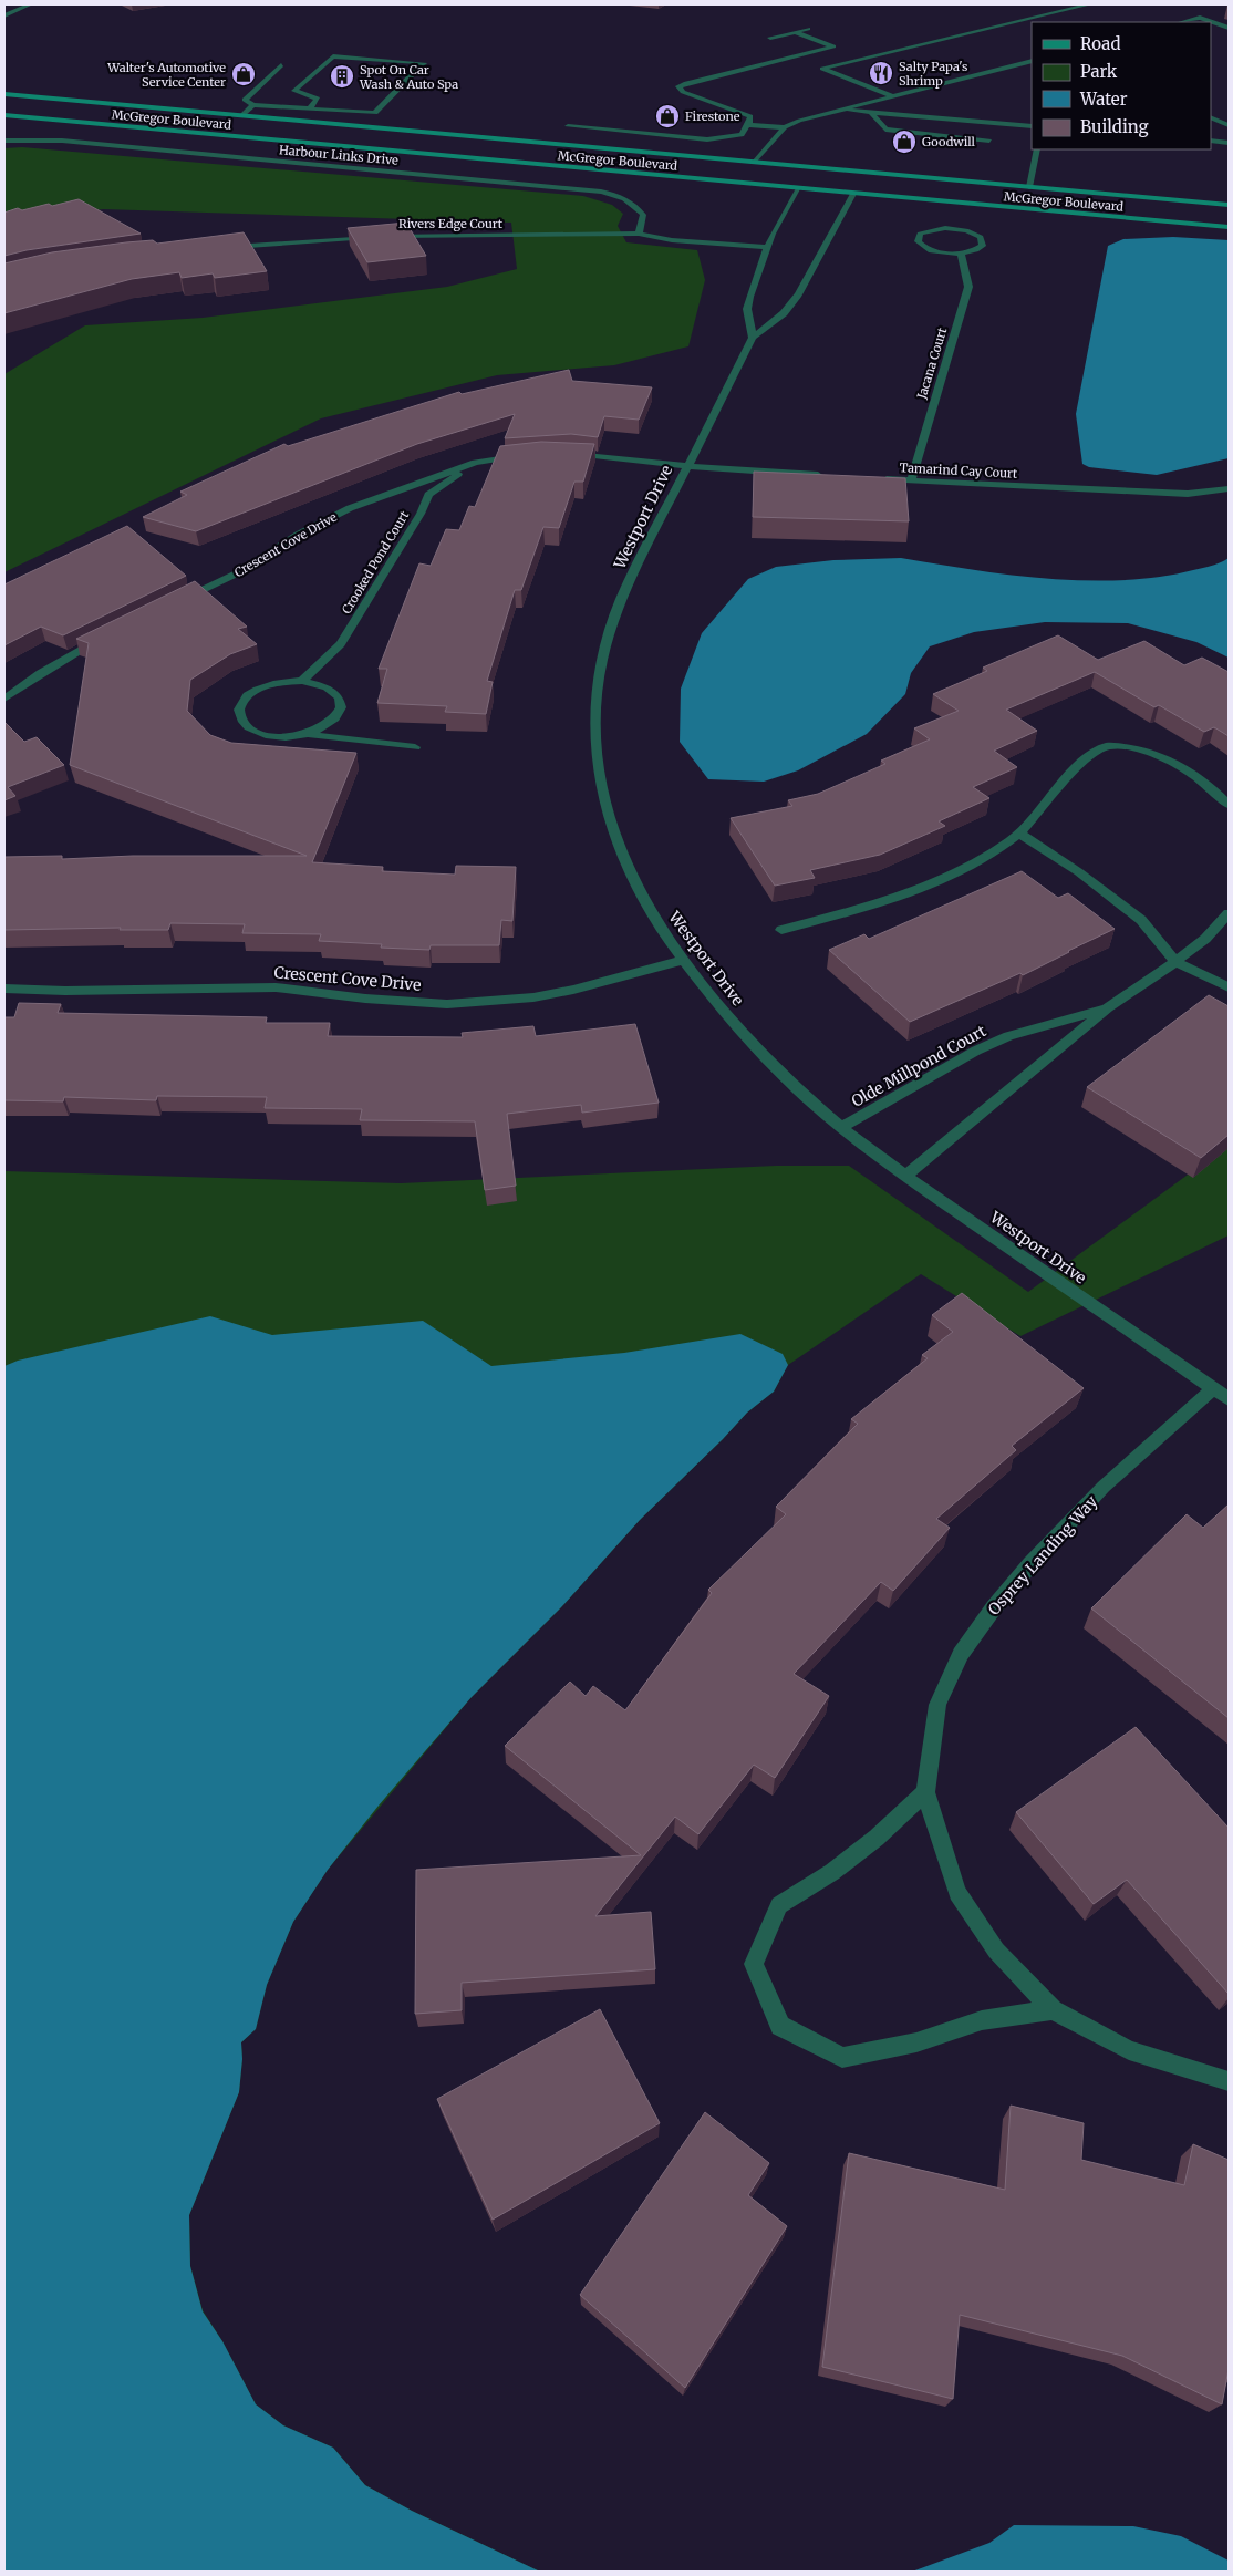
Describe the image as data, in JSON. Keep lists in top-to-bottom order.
{
  "streets": {
    "main road": ["McGregor Boulevard"],
    "street": [
      "Harbour Links Drive",
      "Rivers Edge Court",
      "Jacana Court",
      "Tamarind Cay Court",
      "Westport Drive",
      "Crescent Cove Drive",
      "Crooked Pond Court",
      "Olde Millpond Court",
      "Osprey Landing Way"
    ]
  },
  "crossings": [
    ["McGregor Boulevard", "Westport Drive"],
    ["Harbour Links Drive", "Rivers Edge Court"],
    ["Jacana Court", "Tamarind Cay Court"],
    ["Westport Drive", "Crescent Cove Drive"],
    ["Westport Drive", "Olde Millpond Court"],
    ["Westport Drive", "Osprey Landing Way"],
    ["Crescent Cove Drive", "Crooked Pond Court"]
  ],
  "places": {
    "restaurant": ["Salty Papa's Shrimp"],
    "shop": ["Walter's Automotive Service Center", "Firestone", "Goodwill"],
    "building": ["Spot On Car Wash & Auto Spa"]
  },
  "legend": [
    "Road",
    "Park",
    "Water",
    "Building"
  ]
}
